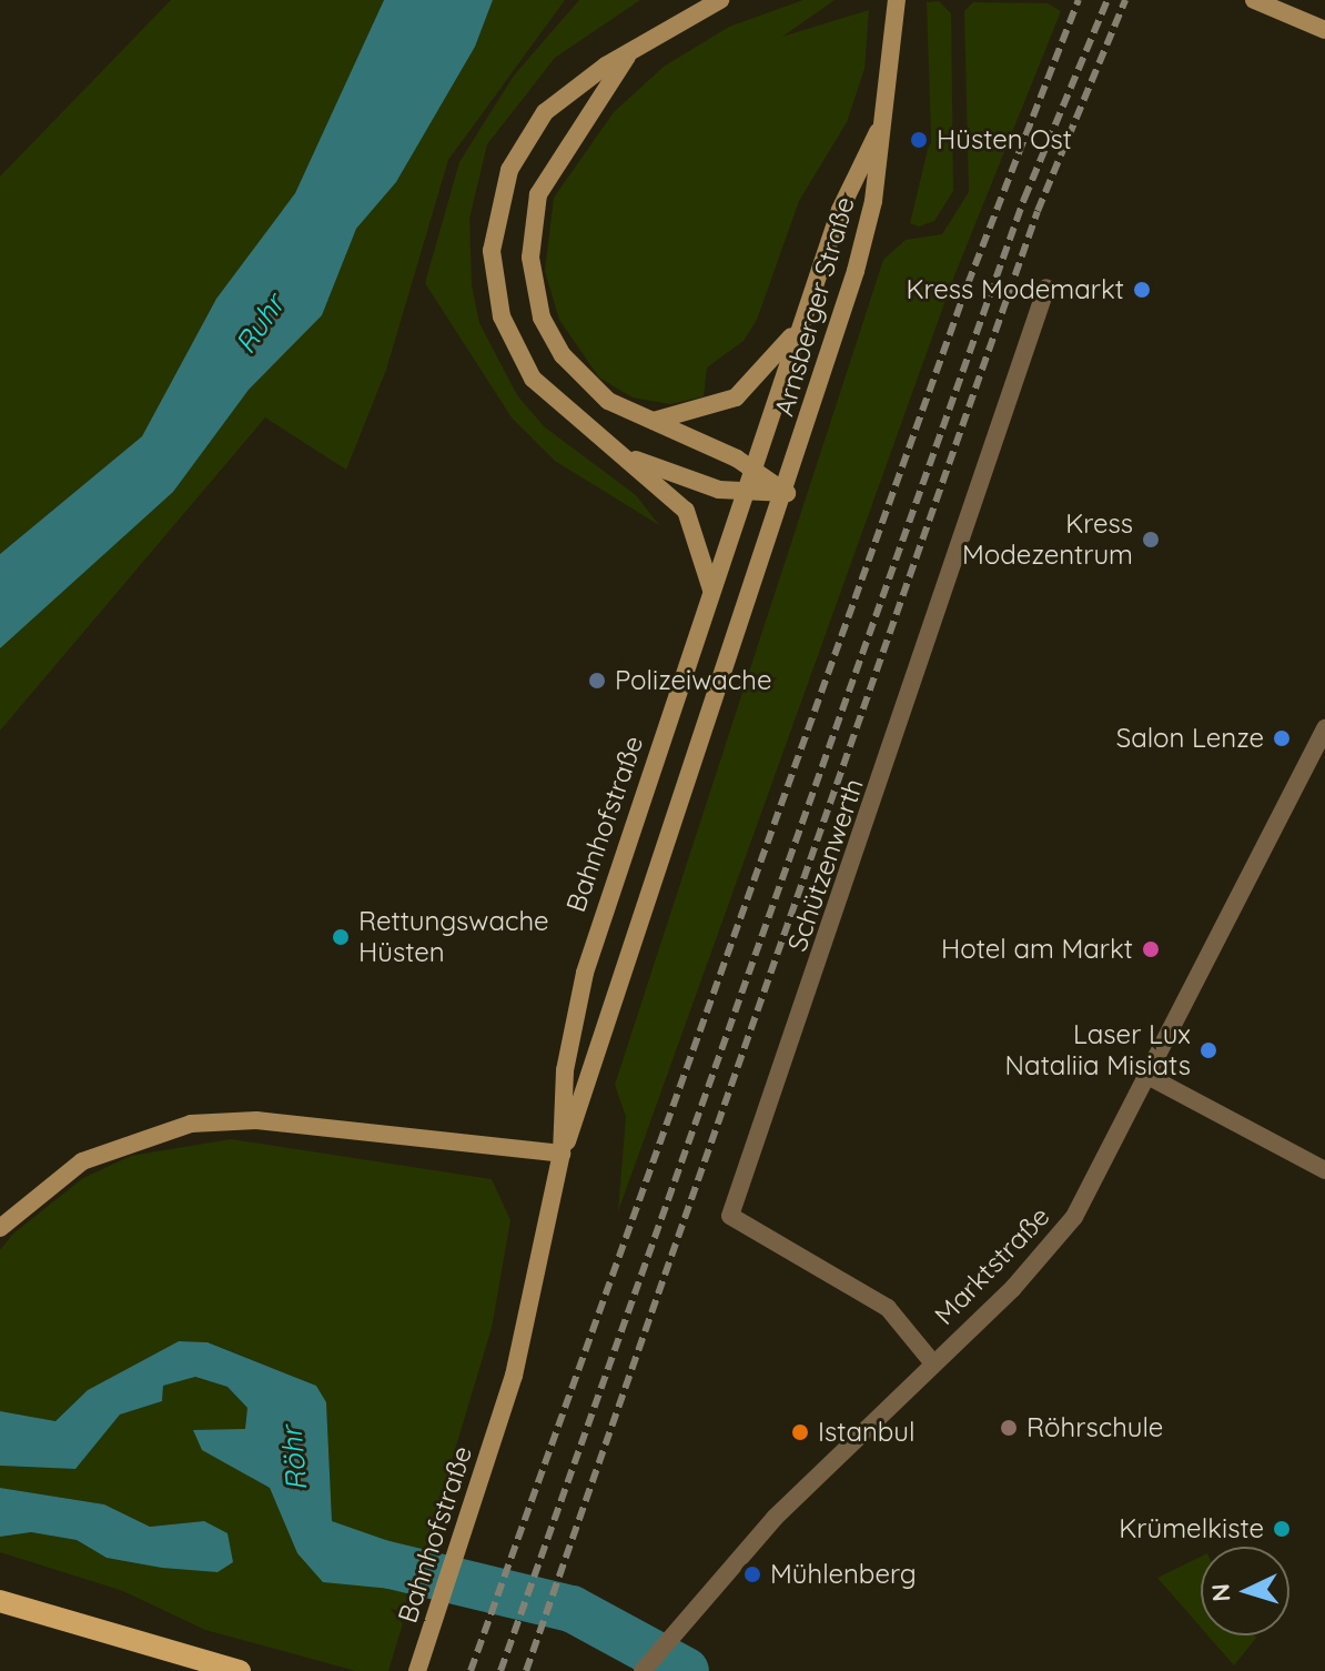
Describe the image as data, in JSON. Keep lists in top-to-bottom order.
{
  "streets": {
    "street": [
      "Arnsberger Straße",
      "Bahnhofstraße",
      "Schützenwerth",
      "Marktstraße"
    ]
  },
  "crossings": [
    ["Arnsberger Straße", "Bahnhofstraße"],
    ["Schützenwerth", "Marktstraße"]
  ],
  "water": ["Ruhr", "Röhr"],
  "places": [
    "Hüsten Ost",
    "Kress Modemarkt",
    "Kress Modezentrum",
    "Polizeiwache",
    "Salon Lenze",
    "Rettungswache Hüsten",
    "Hotel am Markt",
    "Laser Lux Nataliia Misiats",
    "Röhrschule",
    "Istanbul",
    "Krümelkiste",
    "Mühlenberg"
  ],
  "north": "left"
}
